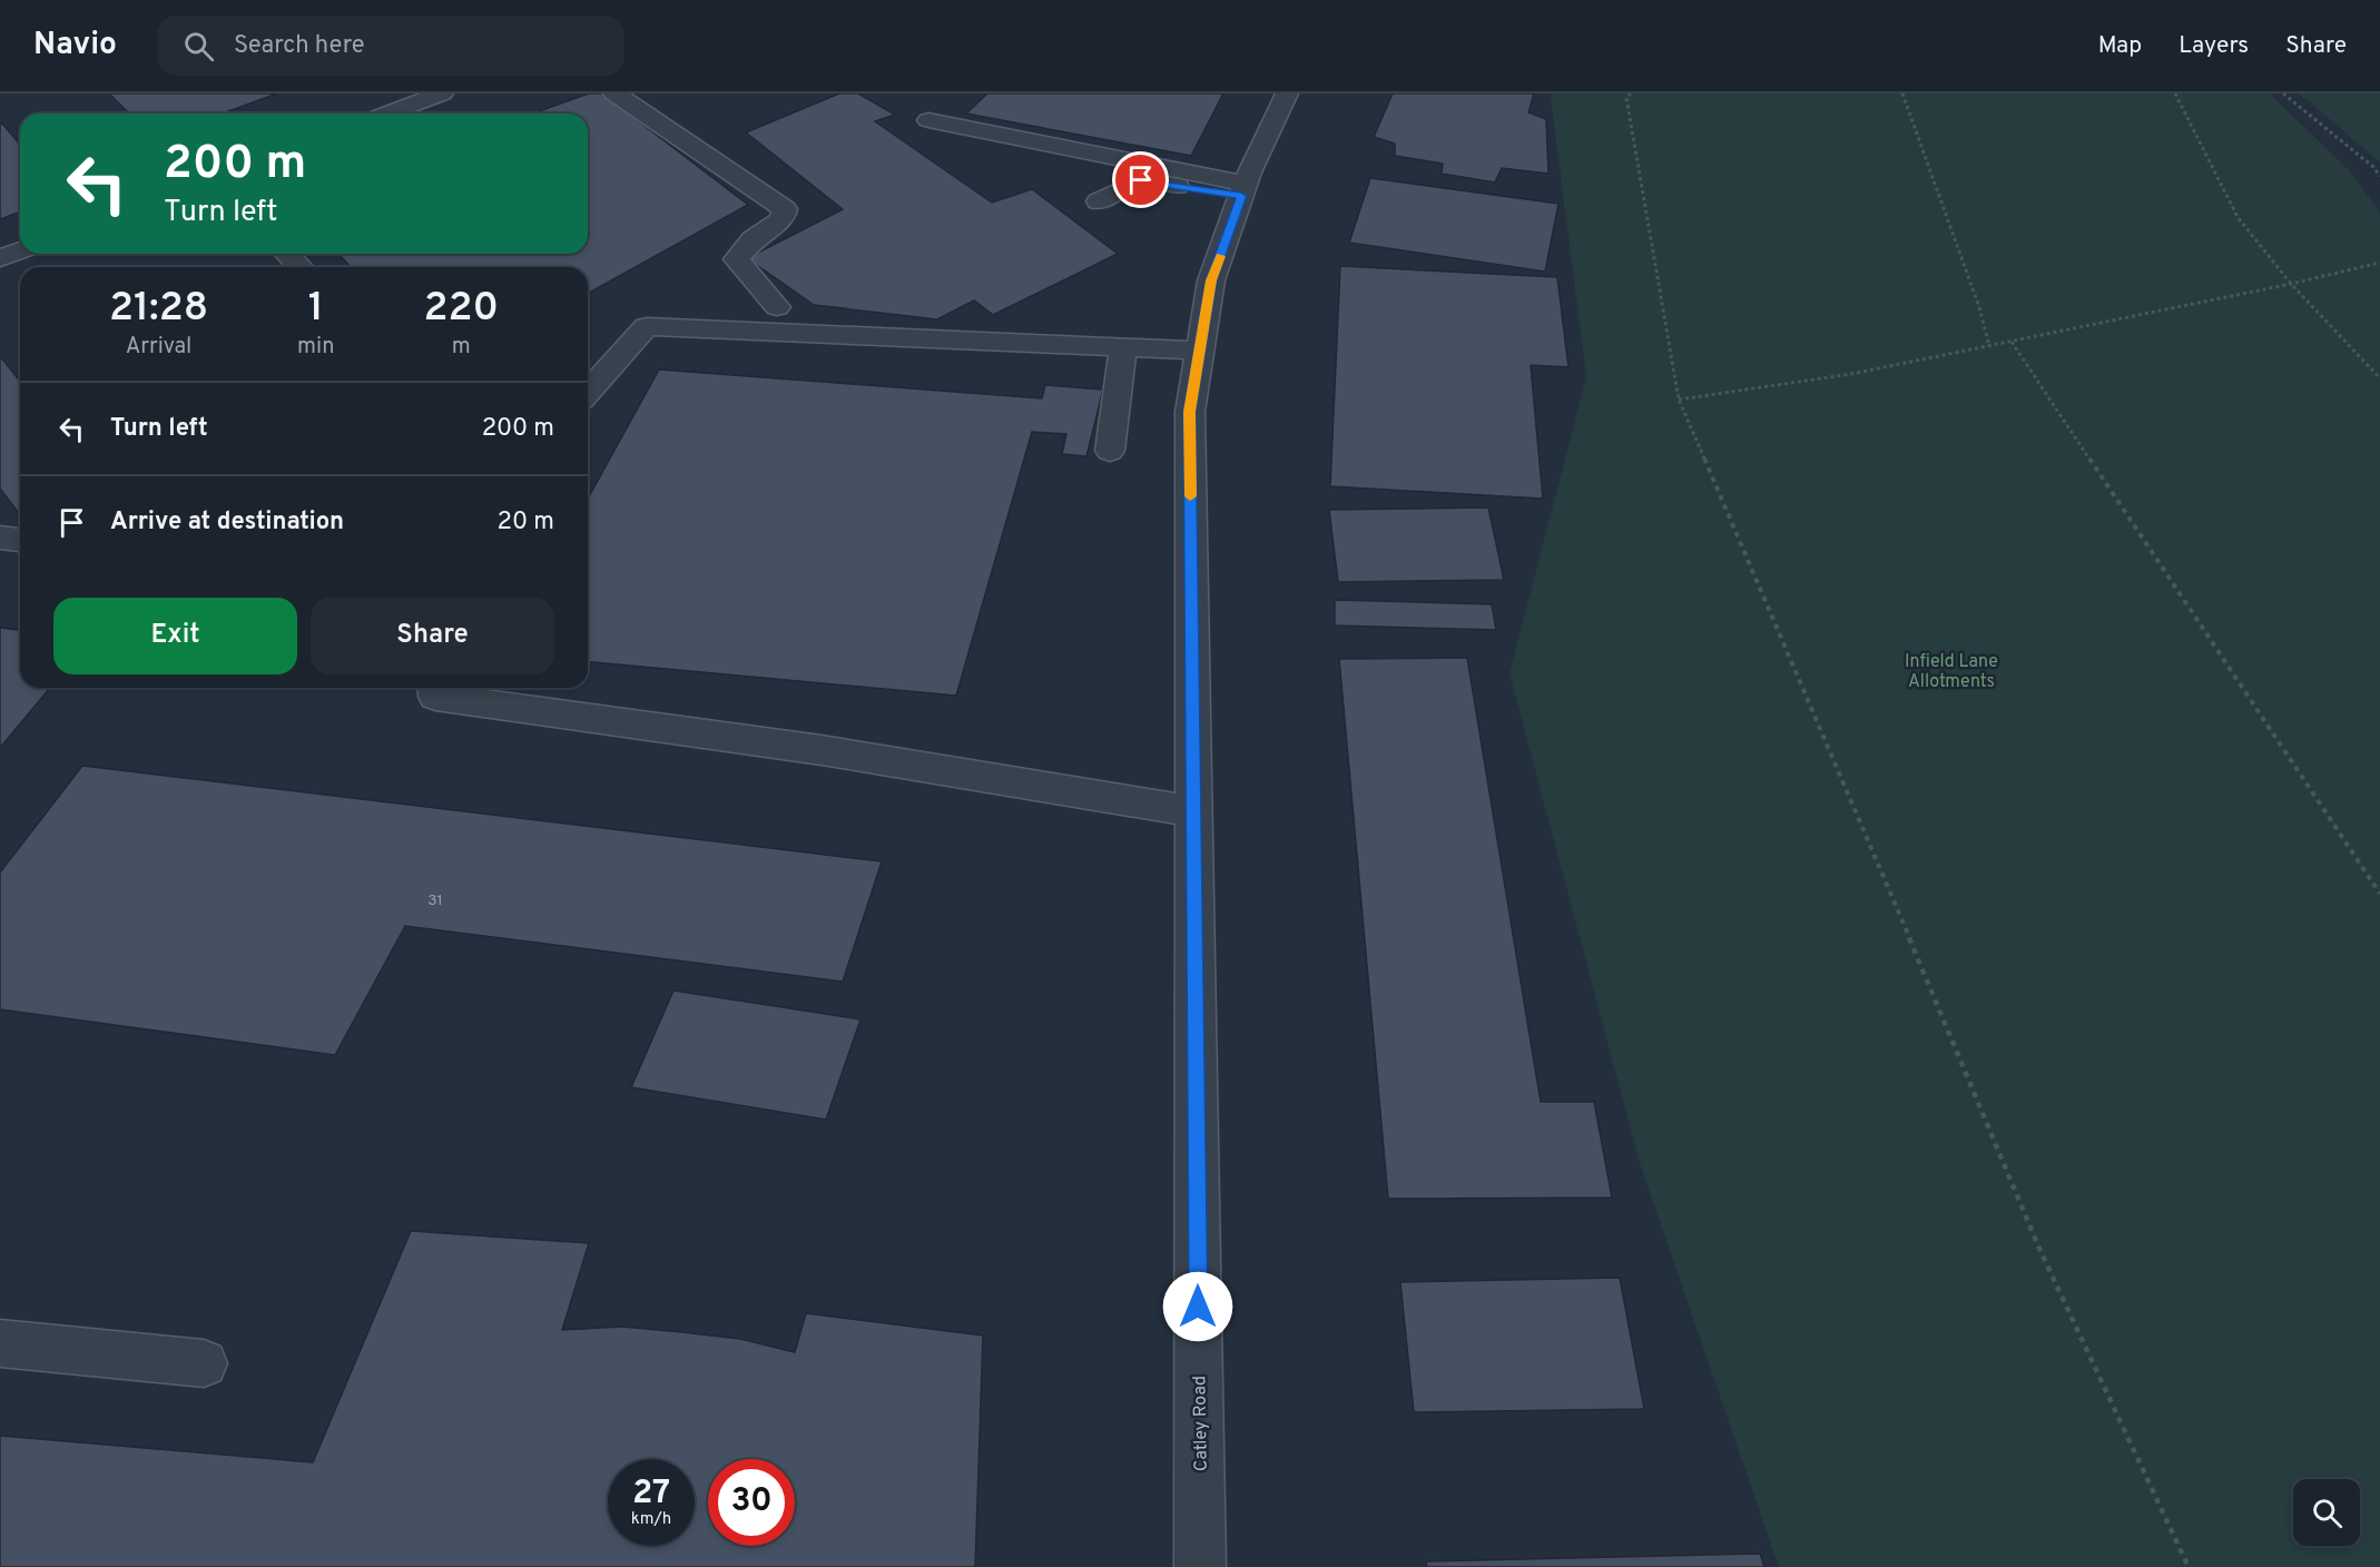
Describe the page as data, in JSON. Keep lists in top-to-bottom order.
{
  "streets": {
    "street": ["Catley Road"]
  },
  "parks": ["Infield Lane Allotments"],
  "house_numbers": ["31"],
  "page": {
    "header": "Navio",
    "search": "Search here",
    "nav": ["Map", "Layers", "Share"],
    "turn": ["200 m", "Turn left"],
    "eta": [
      "21:28",
      "Arrival",
      "1",
      "min",
      "220",
      "m"
    ],
    "list": [
      {
        "name": "Turn left",
        "value": "200 m"
      },
      {
        "name": "Arrive at destination",
        "value": "20 m"
      }
    ],
    "buttons": ["Exit", "Share"],
    "speed": "27 km/h",
    "limit": "30"
  }
}
